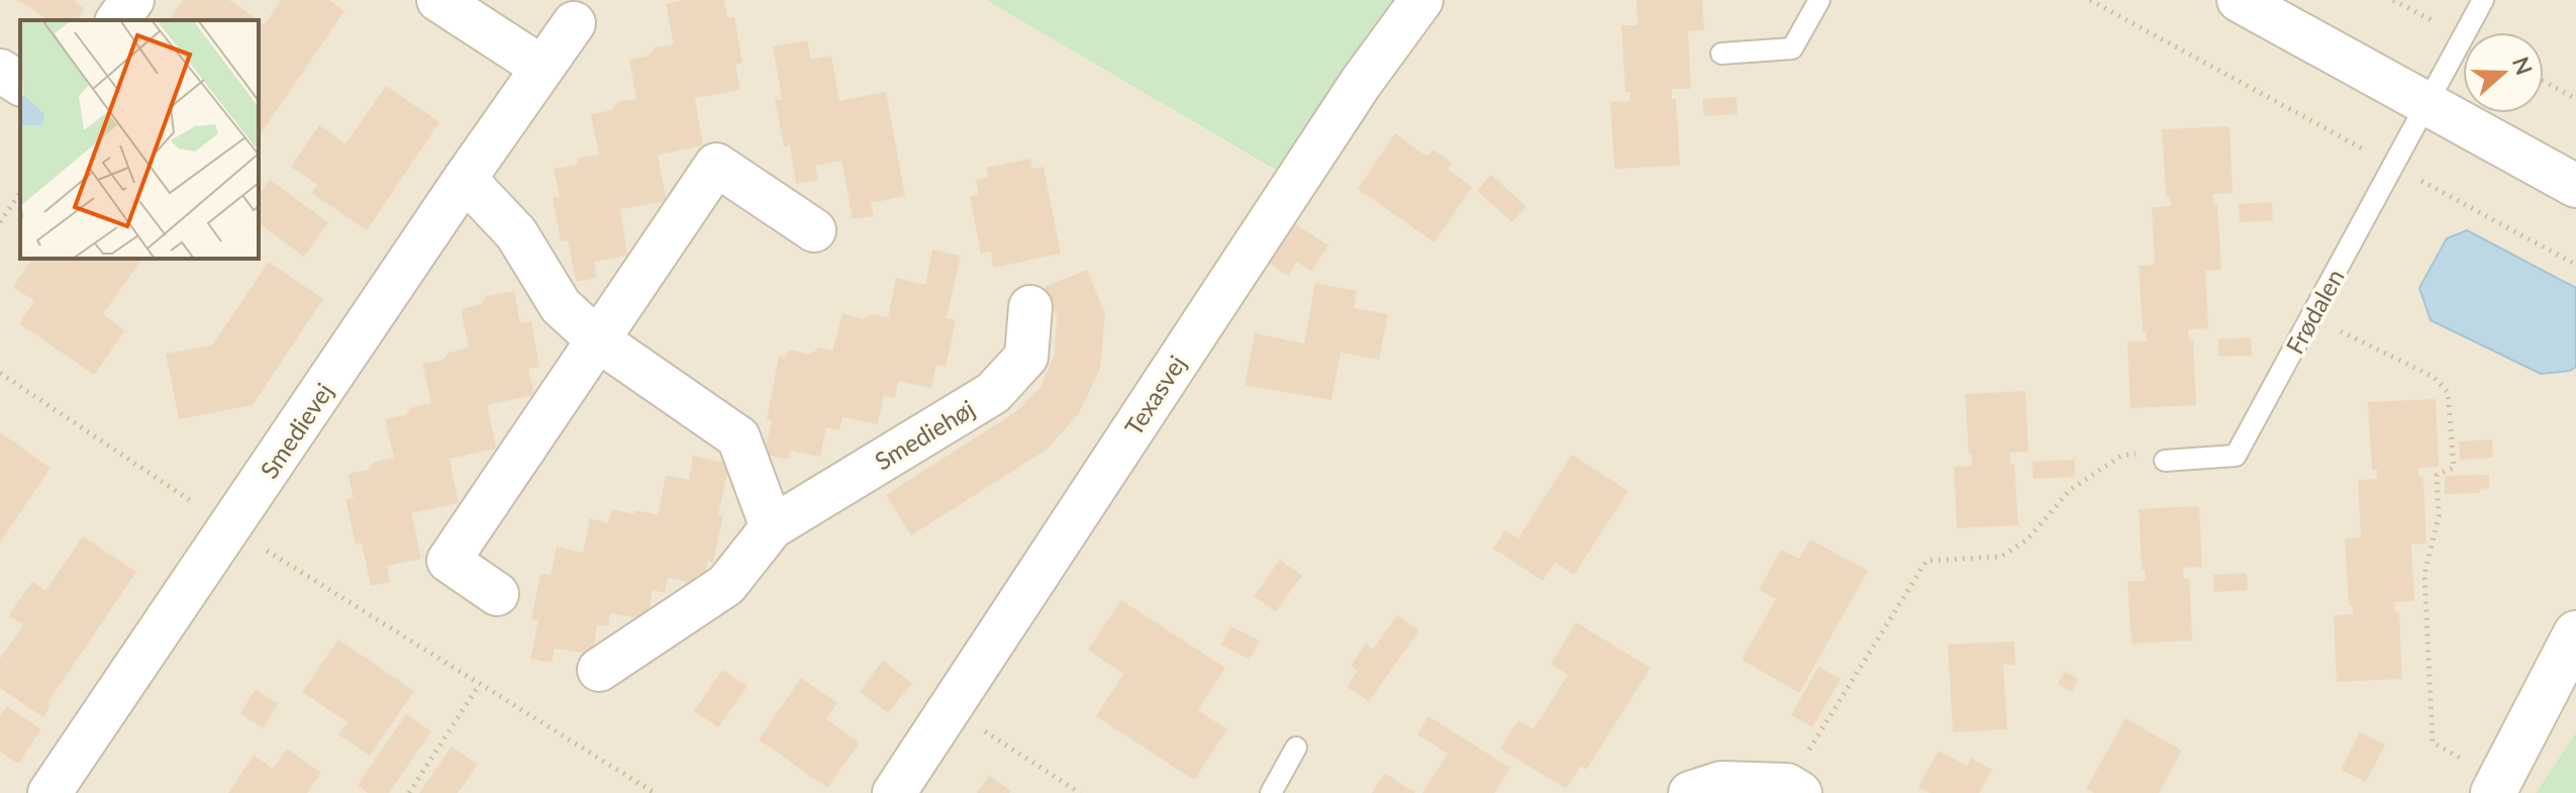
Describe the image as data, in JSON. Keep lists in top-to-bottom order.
{
  "streets": {
    "street": ["Texasvej", "Smedievej", "Smediehøj"],
    "lane": ["Frødalen"]
  },
  "north": "right"
}
